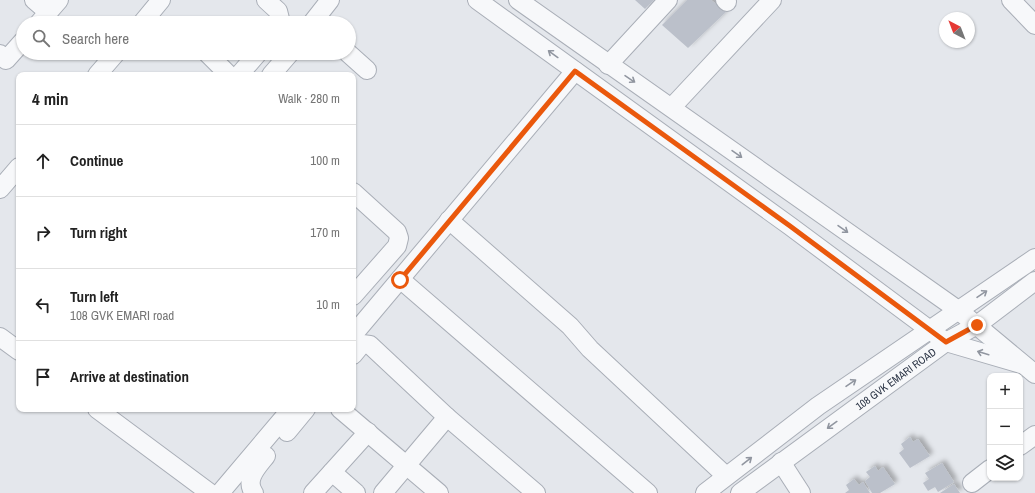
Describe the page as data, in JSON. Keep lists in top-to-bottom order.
{
  "streets": {
    "street": ["108 GVK EMARI ROAD"]
  },
  "north": "top left",
  "page": {
    "search": "Search here",
    "heading": ["4 min", "Walk · 280 m"],
    "list": [
      ["Continue", "100 m"],
      ["Turn right", "170 m"],
      ["Turn left", "108 GVK EMARI road", "10 m"],
      "Arrive at destination"
    ],
    "map_buttons": ["+", "−"]
  }
}
